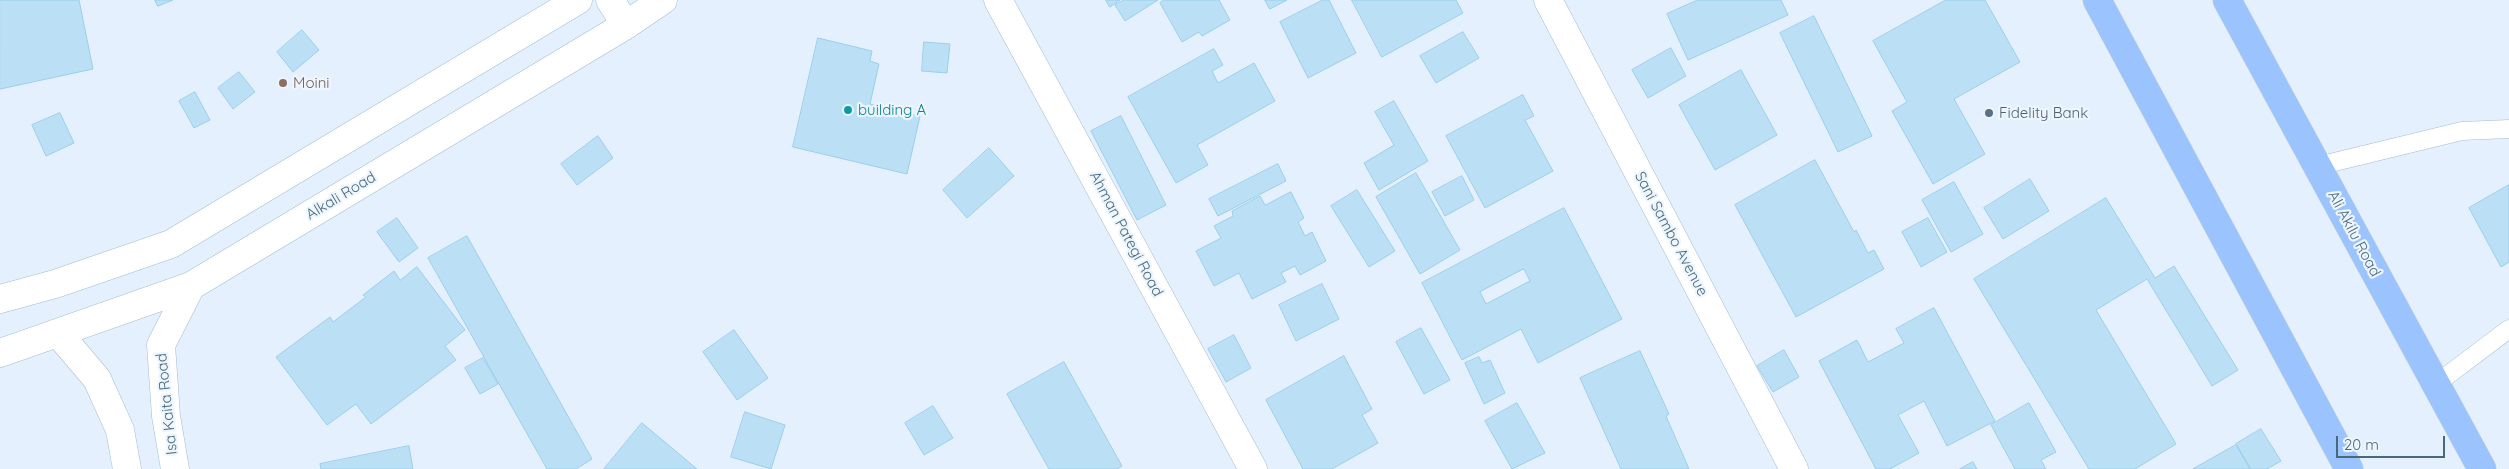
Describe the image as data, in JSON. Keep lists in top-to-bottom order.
{
  "streets": {
    "main road": [
      "Alkali Road",
      "Ahman Pategi Road",
      "Sani Sambo Avenue",
      "Ali Akilu Road",
      "Isa Kaita Road"
    ]
  },
  "crossings": [
    ["Alkali Road", "Isa Kaita Road"]
  ],
  "places": ["Moini", "building A", "Fidelity Bank"],
  "scale_bar": "20 m"
}
